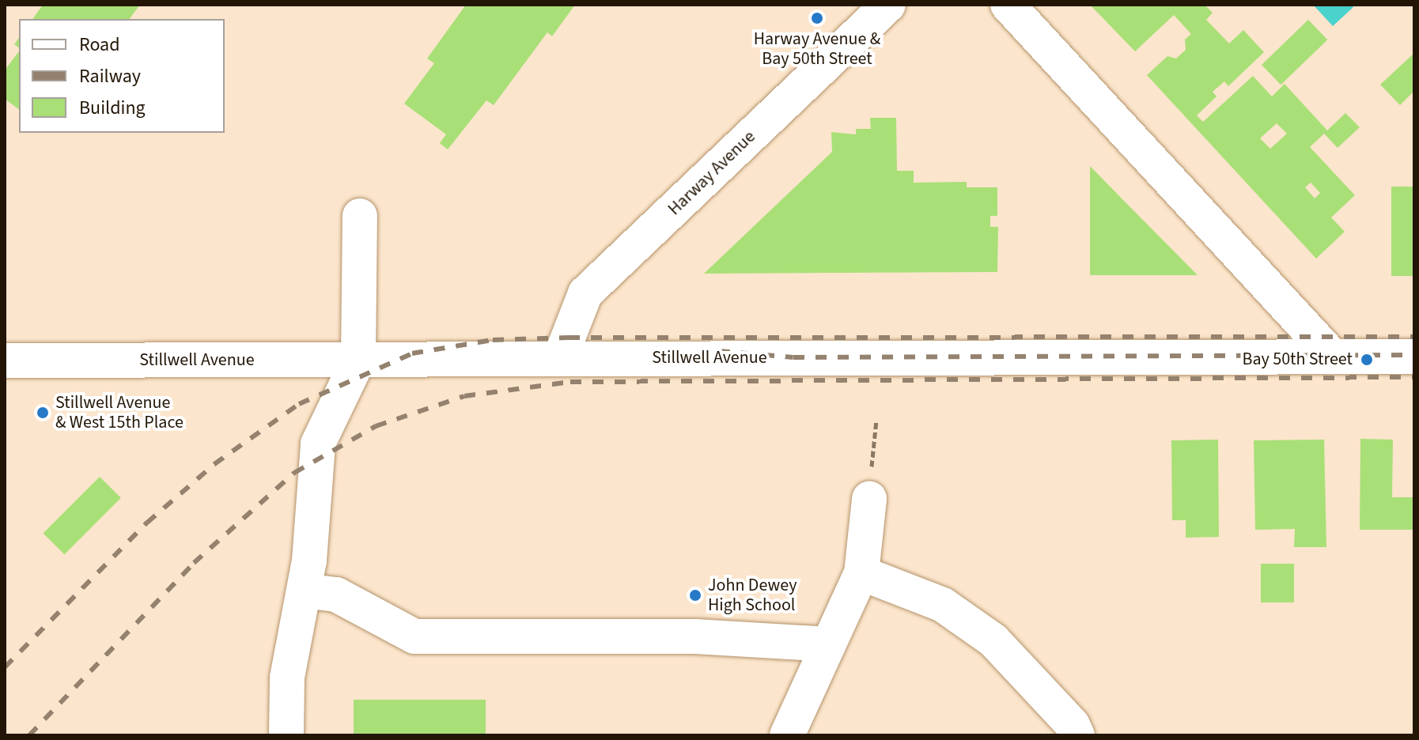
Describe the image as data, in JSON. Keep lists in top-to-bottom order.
{
  "streets": {
    "main road": ["Harway Avenue", "Stillwell Avenue"]
  },
  "crossings": [
    ["Harway Avenue", "Stillwell Avenue"]
  ],
  "places": [
    "Harway Avenue & Bay 50th Street",
    "Bay 50th Street",
    "Stillwell Avenue & West 15th Place",
    "John Dewey High School"
  ],
  "legend": ["Road", "Railway", "Building"]
}
